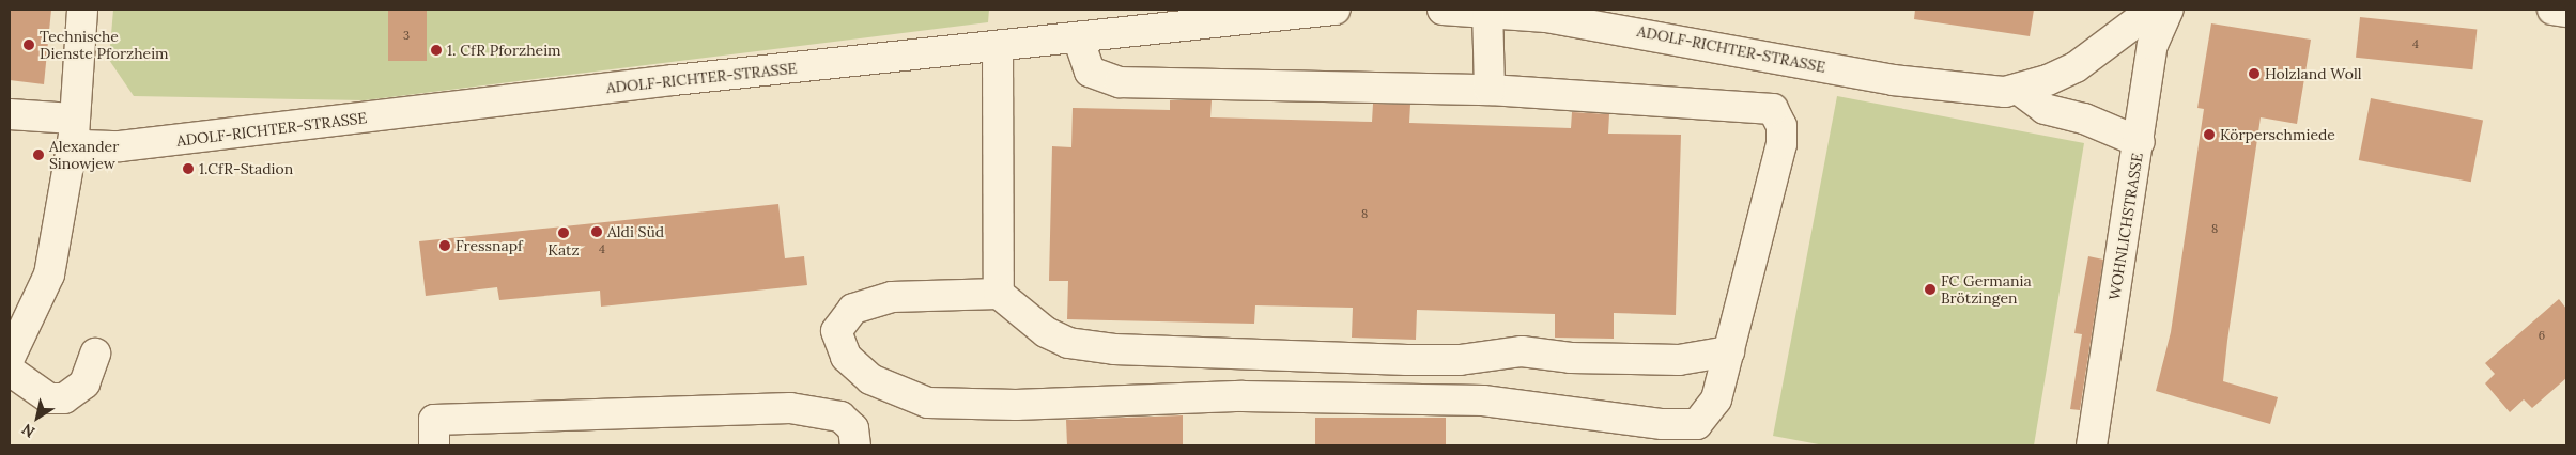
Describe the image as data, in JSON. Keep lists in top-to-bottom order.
{
  "streets": {
    "street": ["ADOLF-RICHTER-STRASSE", "WOHNLICHSTRASSE"]
  },
  "places": [
    "Technische Dienste Pforzheim",
    "1. CfR Pforzheim",
    "Holzland Woll",
    "Körperschmiede",
    "Alexander Sinowjew",
    "1.CfR-Stadion",
    "Aldi Süd",
    "Katz",
    "Fressnapf",
    "FC Germania Brötzingen"
  ],
  "house_numbers": [
    "3",
    "4",
    "8",
    "8",
    "4",
    "6"
  ],
  "north": "bottom left"
}
